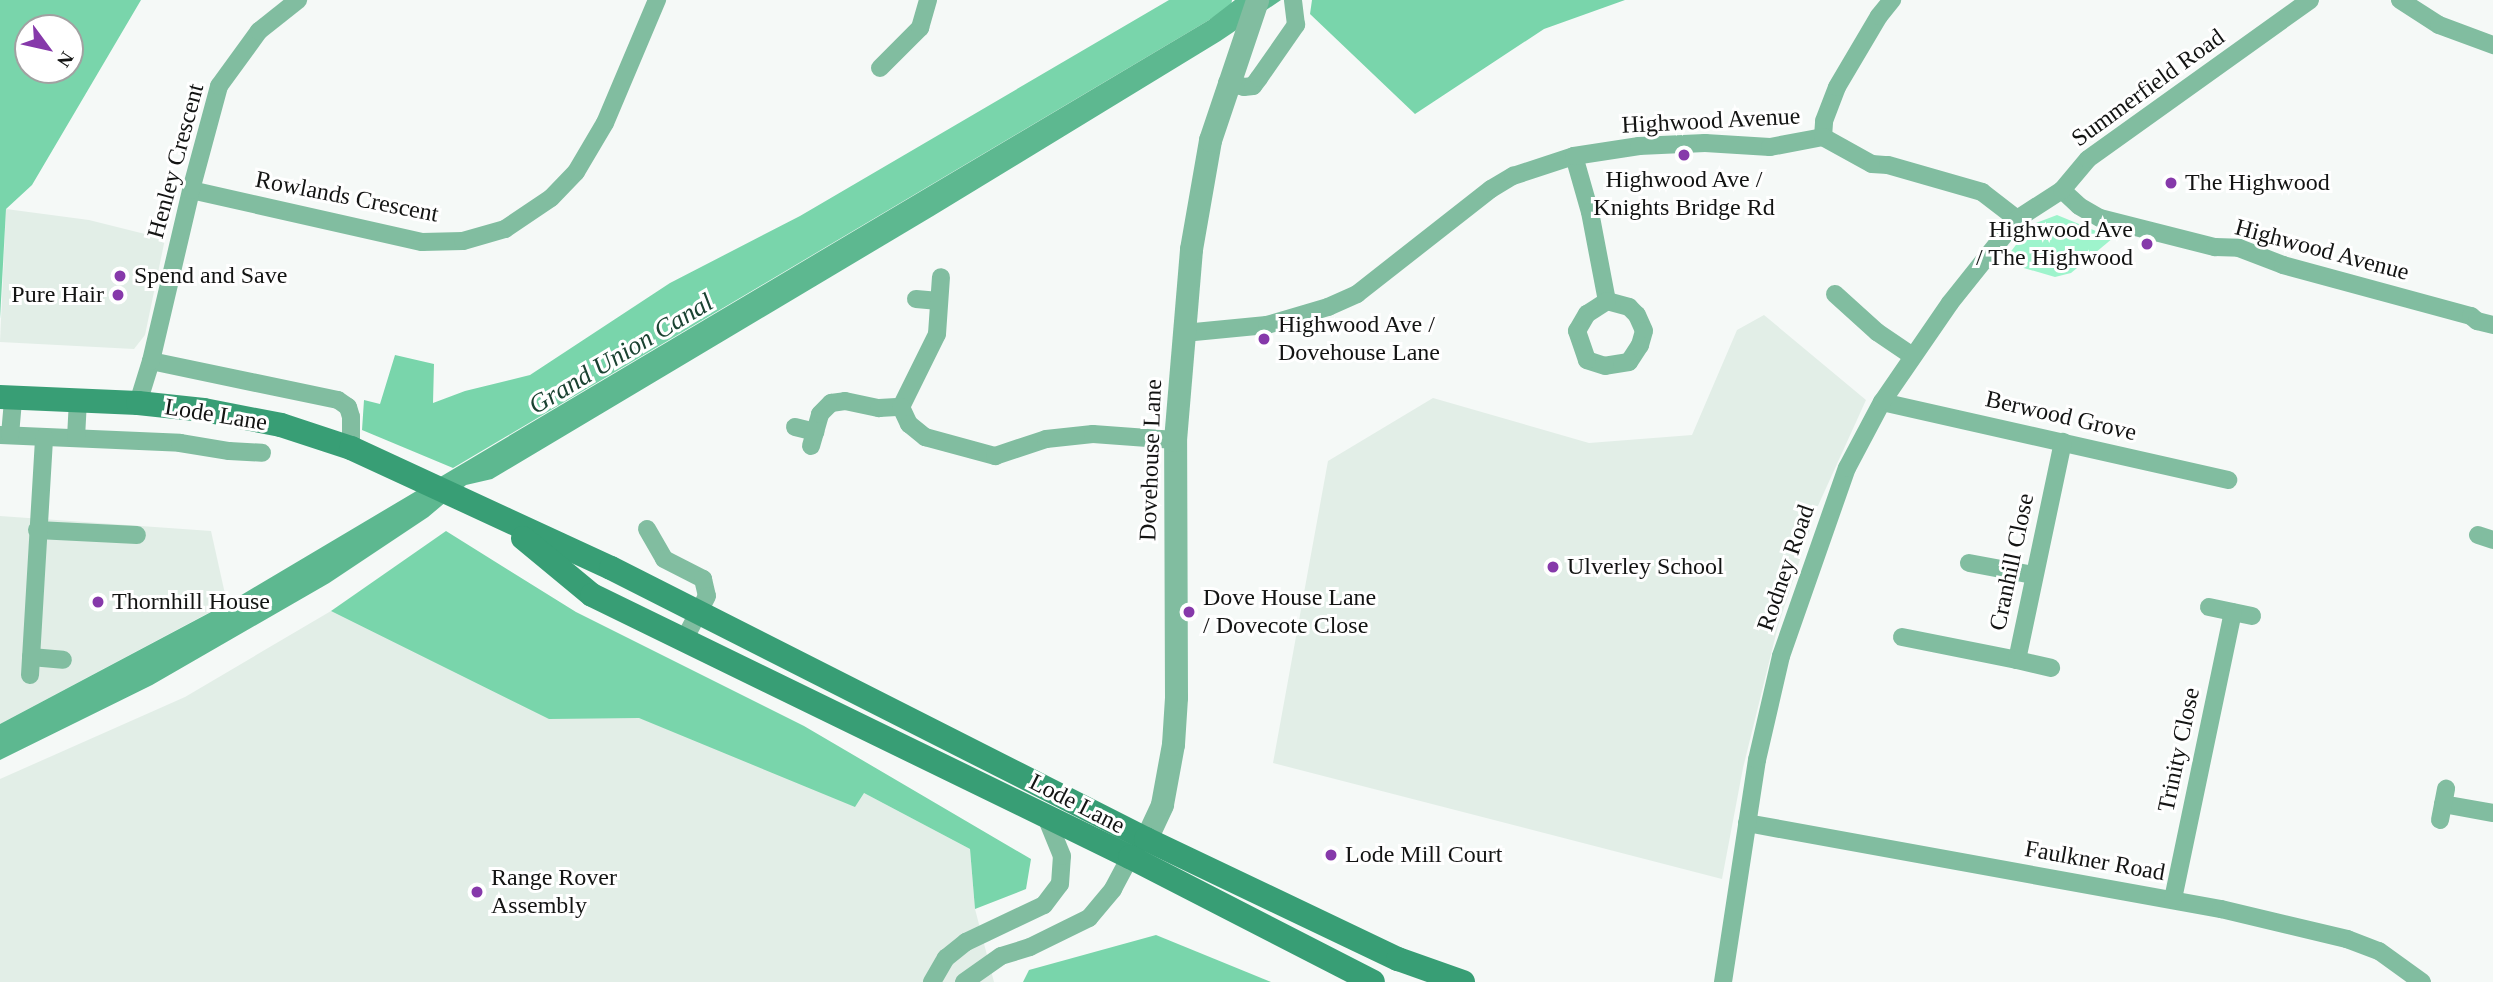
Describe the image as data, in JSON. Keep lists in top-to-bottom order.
{
  "streets": {
    "main road": ["Lode Lane"],
    "street": [
      "Summerfield Road",
      "Highwood Avenue",
      "Henley Crescent",
      "Rowlands Crescent",
      "Berwood Grove",
      "Dovehouse Lane",
      "Cranhill Close",
      "Rodney Road",
      "Trinity Close",
      "Faulkner Road"
    ]
  },
  "crossings": [
    ["Summerfield Road", "Highwood Avenue"],
    ["Summerfield Road", "Rodney Road"],
    ["Highwood Avenue", "Dovehouse Lane"],
    ["Highwood Avenue", "Rodney Road"],
    ["Henley Crescent", "Rowlands Crescent"],
    ["Henley Crescent", "Lode Lane"],
    ["Lode Lane", "Dovehouse Lane"],
    ["Berwood Grove", "Cranhill Close"],
    ["Berwood Grove", "Rodney Road"],
    ["Rodney Road", "Faulkner Road"],
    ["Trinity Close", "Faulkner Road"]
  ],
  "water": ["Grand Union Canal"],
  "places": [
    "Highwood Ave / Knights Bridge Rd",
    "The Highwood",
    "Highwood Ave / The Highwood",
    "Spend and Save",
    "Pure Hair",
    "Highwood Ave / Dovehouse Lane",
    "Ulverley School",
    "Thornhill House",
    "Dove House Lane / Dovecote Close",
    "Lode Mill Court",
    "Range Rover Assembly"
  ],
  "north": "bottom right"
}
